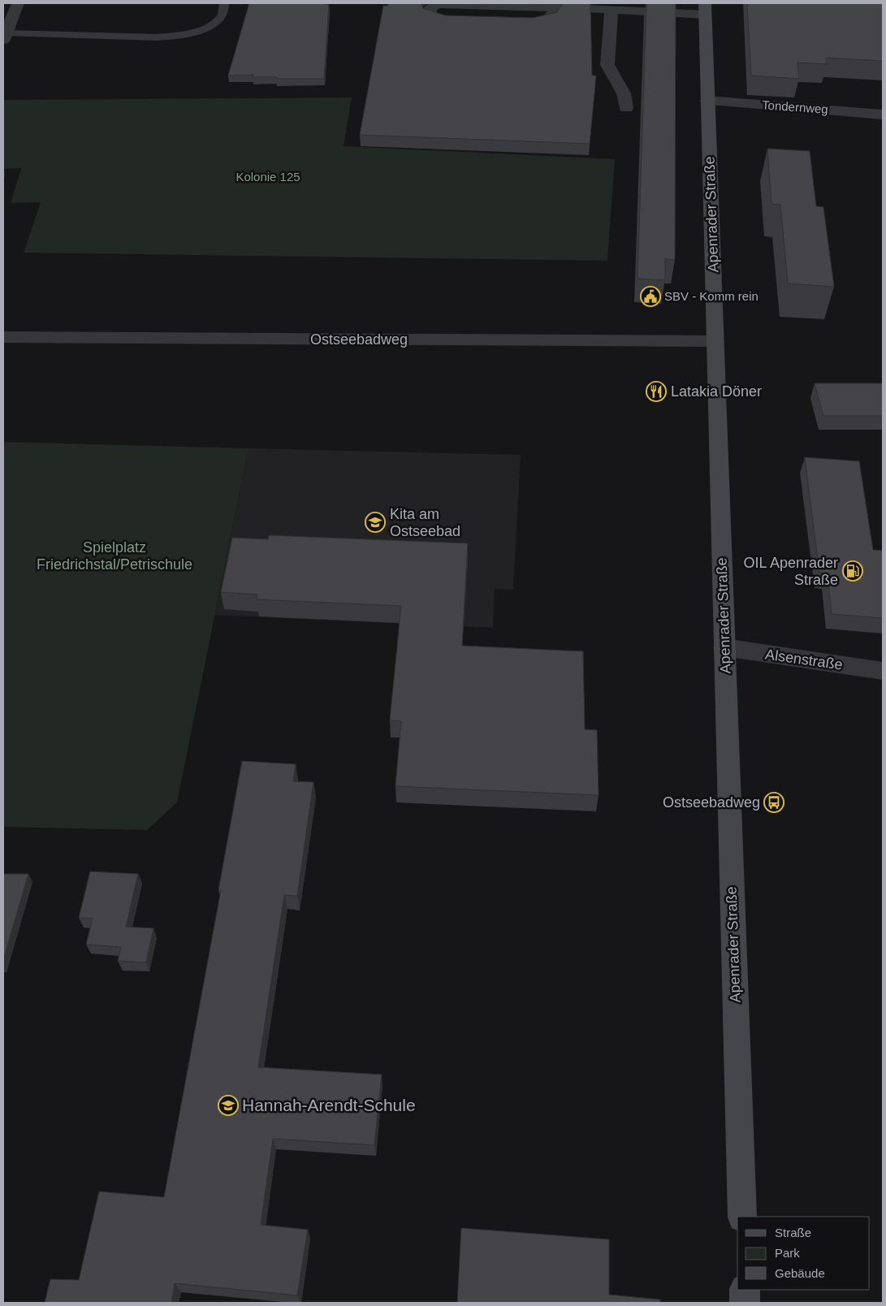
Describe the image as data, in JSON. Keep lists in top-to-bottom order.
{
  "streets": {
    "main road": ["Apenrader Straße"],
    "street": ["Tondernweg", "Ostseebadweg", "Alsenstraße"]
  },
  "crossings": [
    ["Tondernweg", "Apenrader Straße"],
    ["Apenrader Straße", "Ostseebadweg"],
    ["Apenrader Straße", "Alsenstraße"]
  ],
  "parks": ["Kolonie 125", "Spielplatz Friedrichstal/Petrischule"],
  "places": {
    "public building": ["SBV - Komm rein"],
    "restaurant": ["Latakia Döner"],
    "school or university": ["Kita am Ostseebad", "Hannah-Arendt-Schule"],
    "fuel station": ["OIL Apenrader Straße"],
    "bus stop": ["Ostseebadweg"]
  },
  "legend": ["Straße", "Park", "Gebäude"]
}
